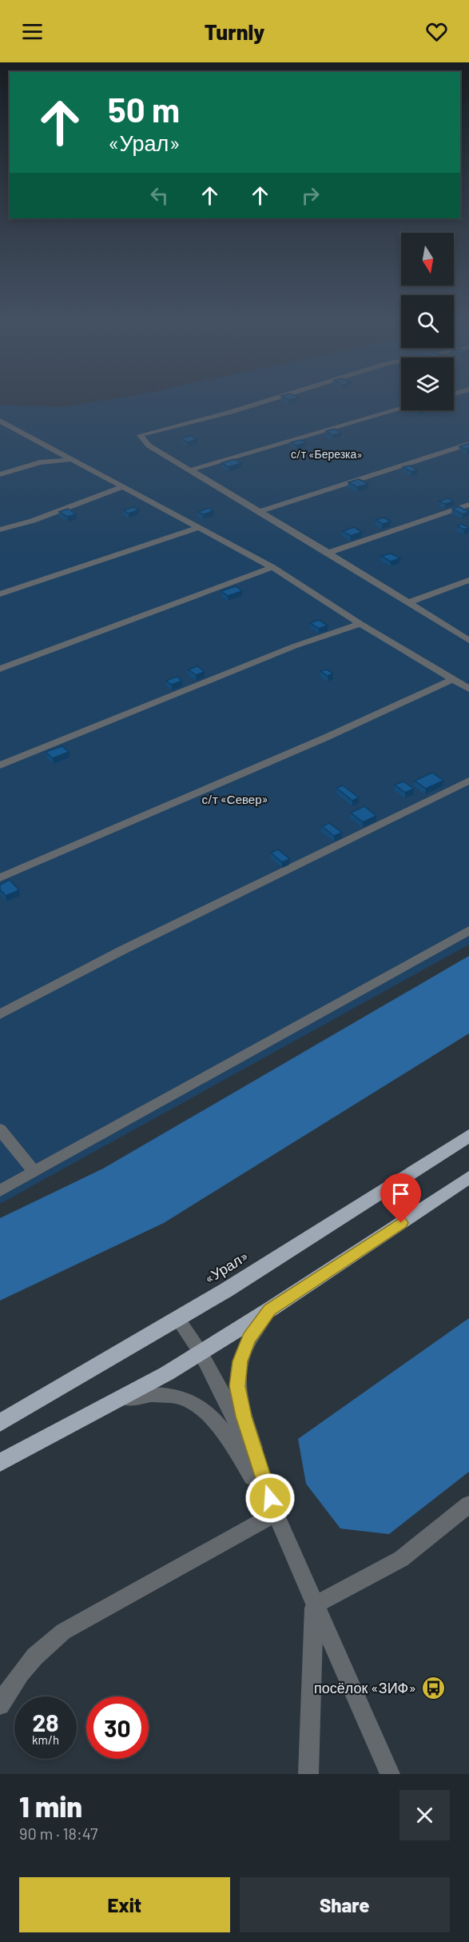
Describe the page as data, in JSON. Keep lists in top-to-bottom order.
{
  "streets": {
    "highway": ["«Урал»"]
  },
  "parks": ["с/т «Березка»", "с/т «Север»"],
  "places": {
    "bus stop": ["посёлок «ЗИФ»"]
  },
  "north": "bottom",
  "page": {
    "header": "Turnly",
    "turn": ["50 m", "«Урал»"],
    "speed": "28 km/h",
    "limit": "30",
    "heading": ["1 min", "90 m · 18:47"],
    "buttons": ["Exit", "Share"]
  }
}
